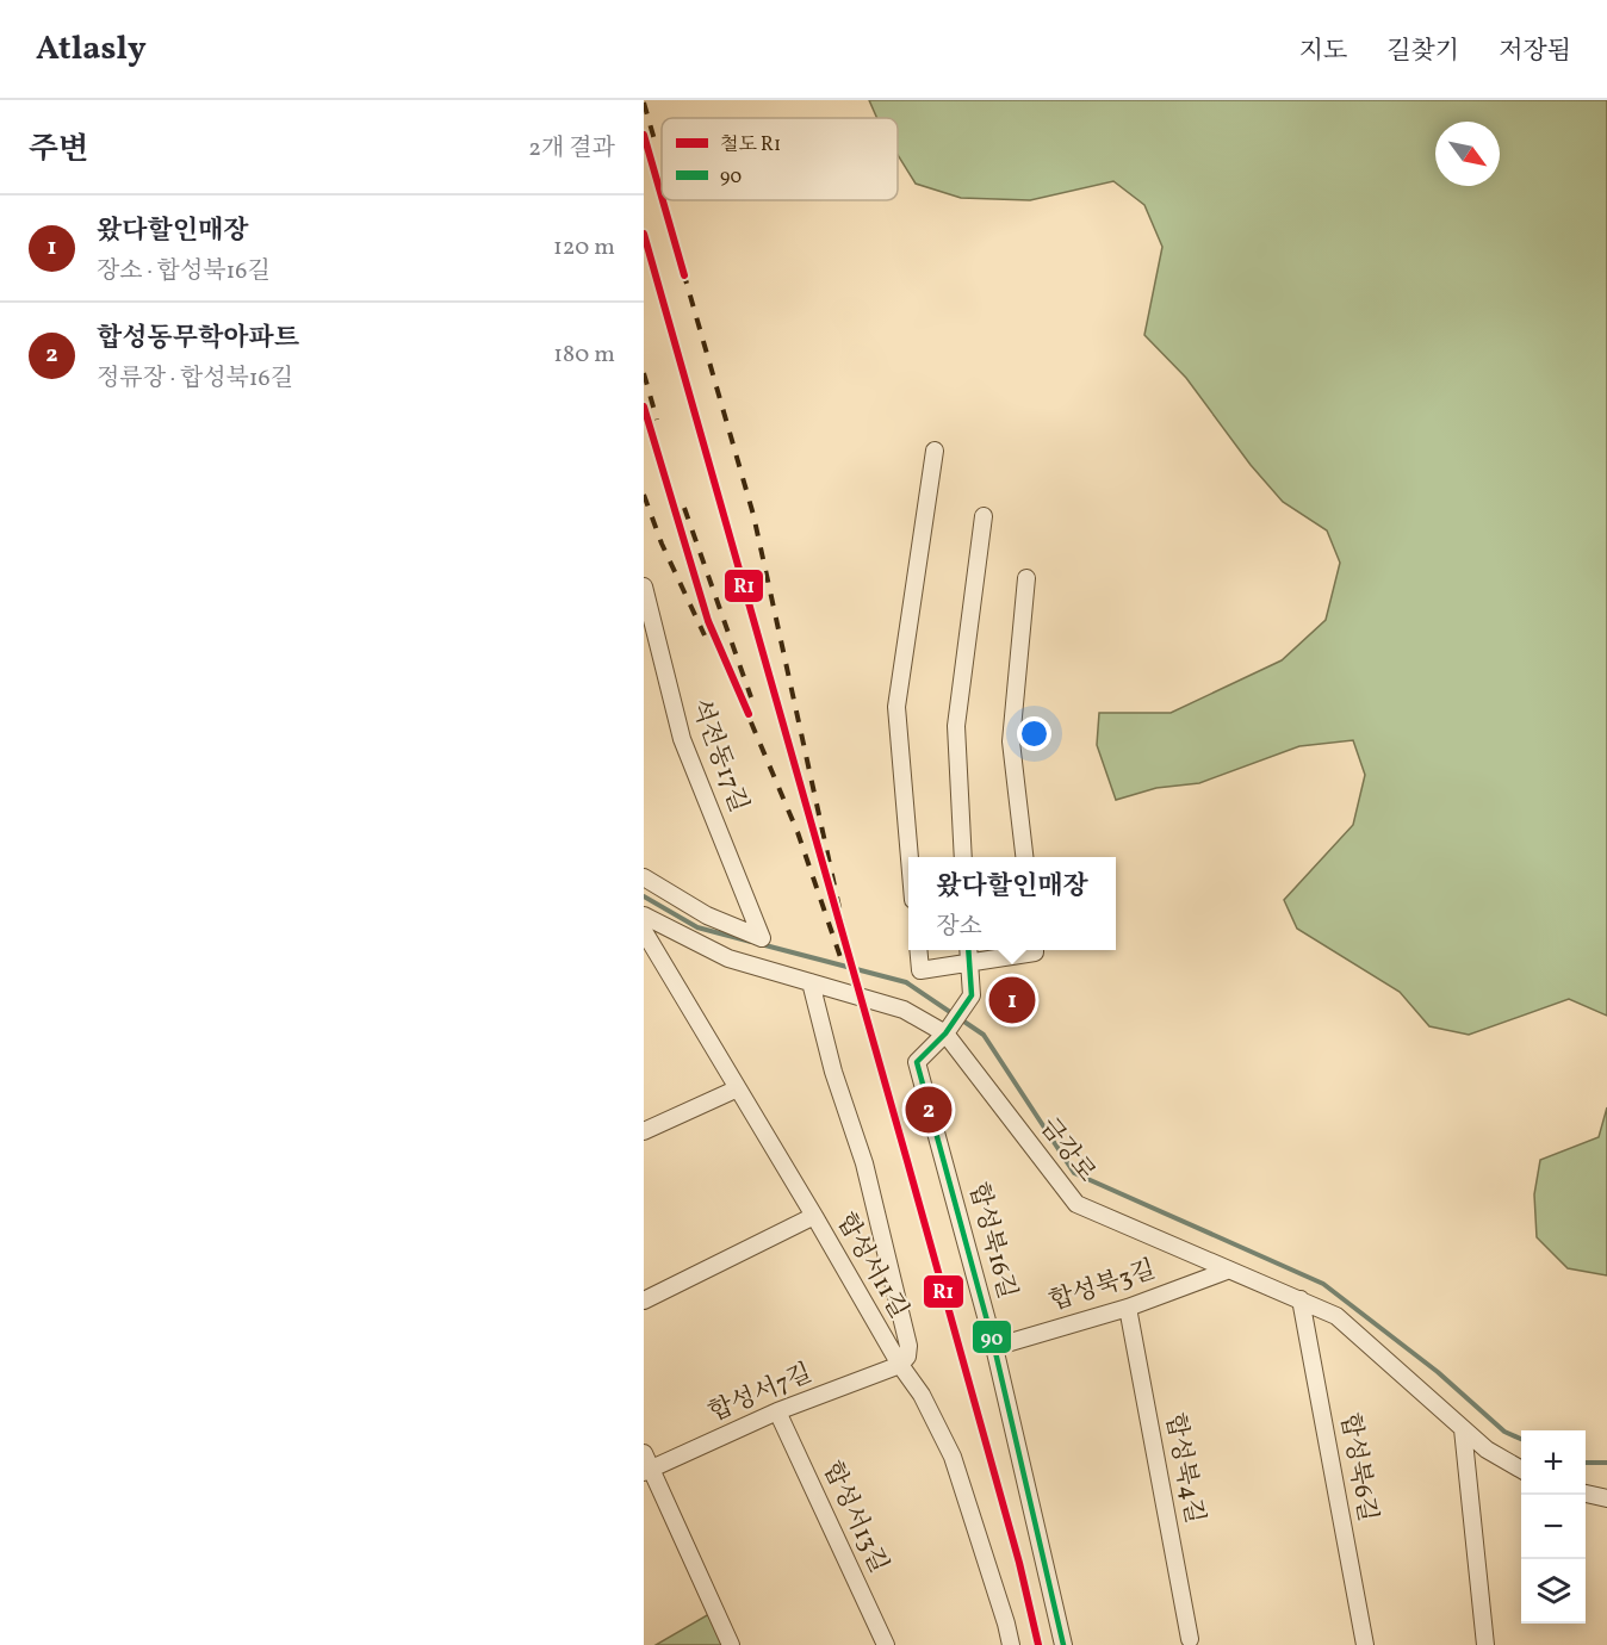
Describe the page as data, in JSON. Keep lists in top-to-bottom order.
{
  "streets": {
    "street": [
      "석전동17길",
      "금강로",
      "합성북16길",
      "합성서11길",
      "합성북3길",
      "합성서7길",
      "합성북6길",
      "합성북4길",
      "합성서13길"
    ]
  },
  "crossings": [
    ["금강로", "합성북16길"],
    ["금강로", "합성북3길"],
    ["금강로", "합성북6길"],
    ["합성북16길", "합성북3길"],
    ["합성서11길", "합성서7길"],
    ["합성북3길", "합성북4길"],
    ["합성서7길", "합성서13길"]
  ],
  "lines": ["rail line R1", "transit line 90"],
  "legend": ["철도 R1", "90"],
  "north": "bottom right",
  "page": {
    "header": "Atlasly",
    "nav": ["지도", "길찾기", "저장됨"],
    "heading": ["주변", "2개 결과"],
    "list": [
      {
        "mark": "1",
        "name": "왔다할인매장",
        "note": "장소 · 합성북16길",
        "value": "120 m"
      },
      {
        "mark": "2",
        "name": "합성동무학아파트",
        "note": "정류장 · 합성북16길",
        "value": "180 m"
      }
    ],
    "popup": ["왔다할인매장", "장소"],
    "pins": ["1", "2"],
    "map_buttons": ["+", "−"]
  }
}
